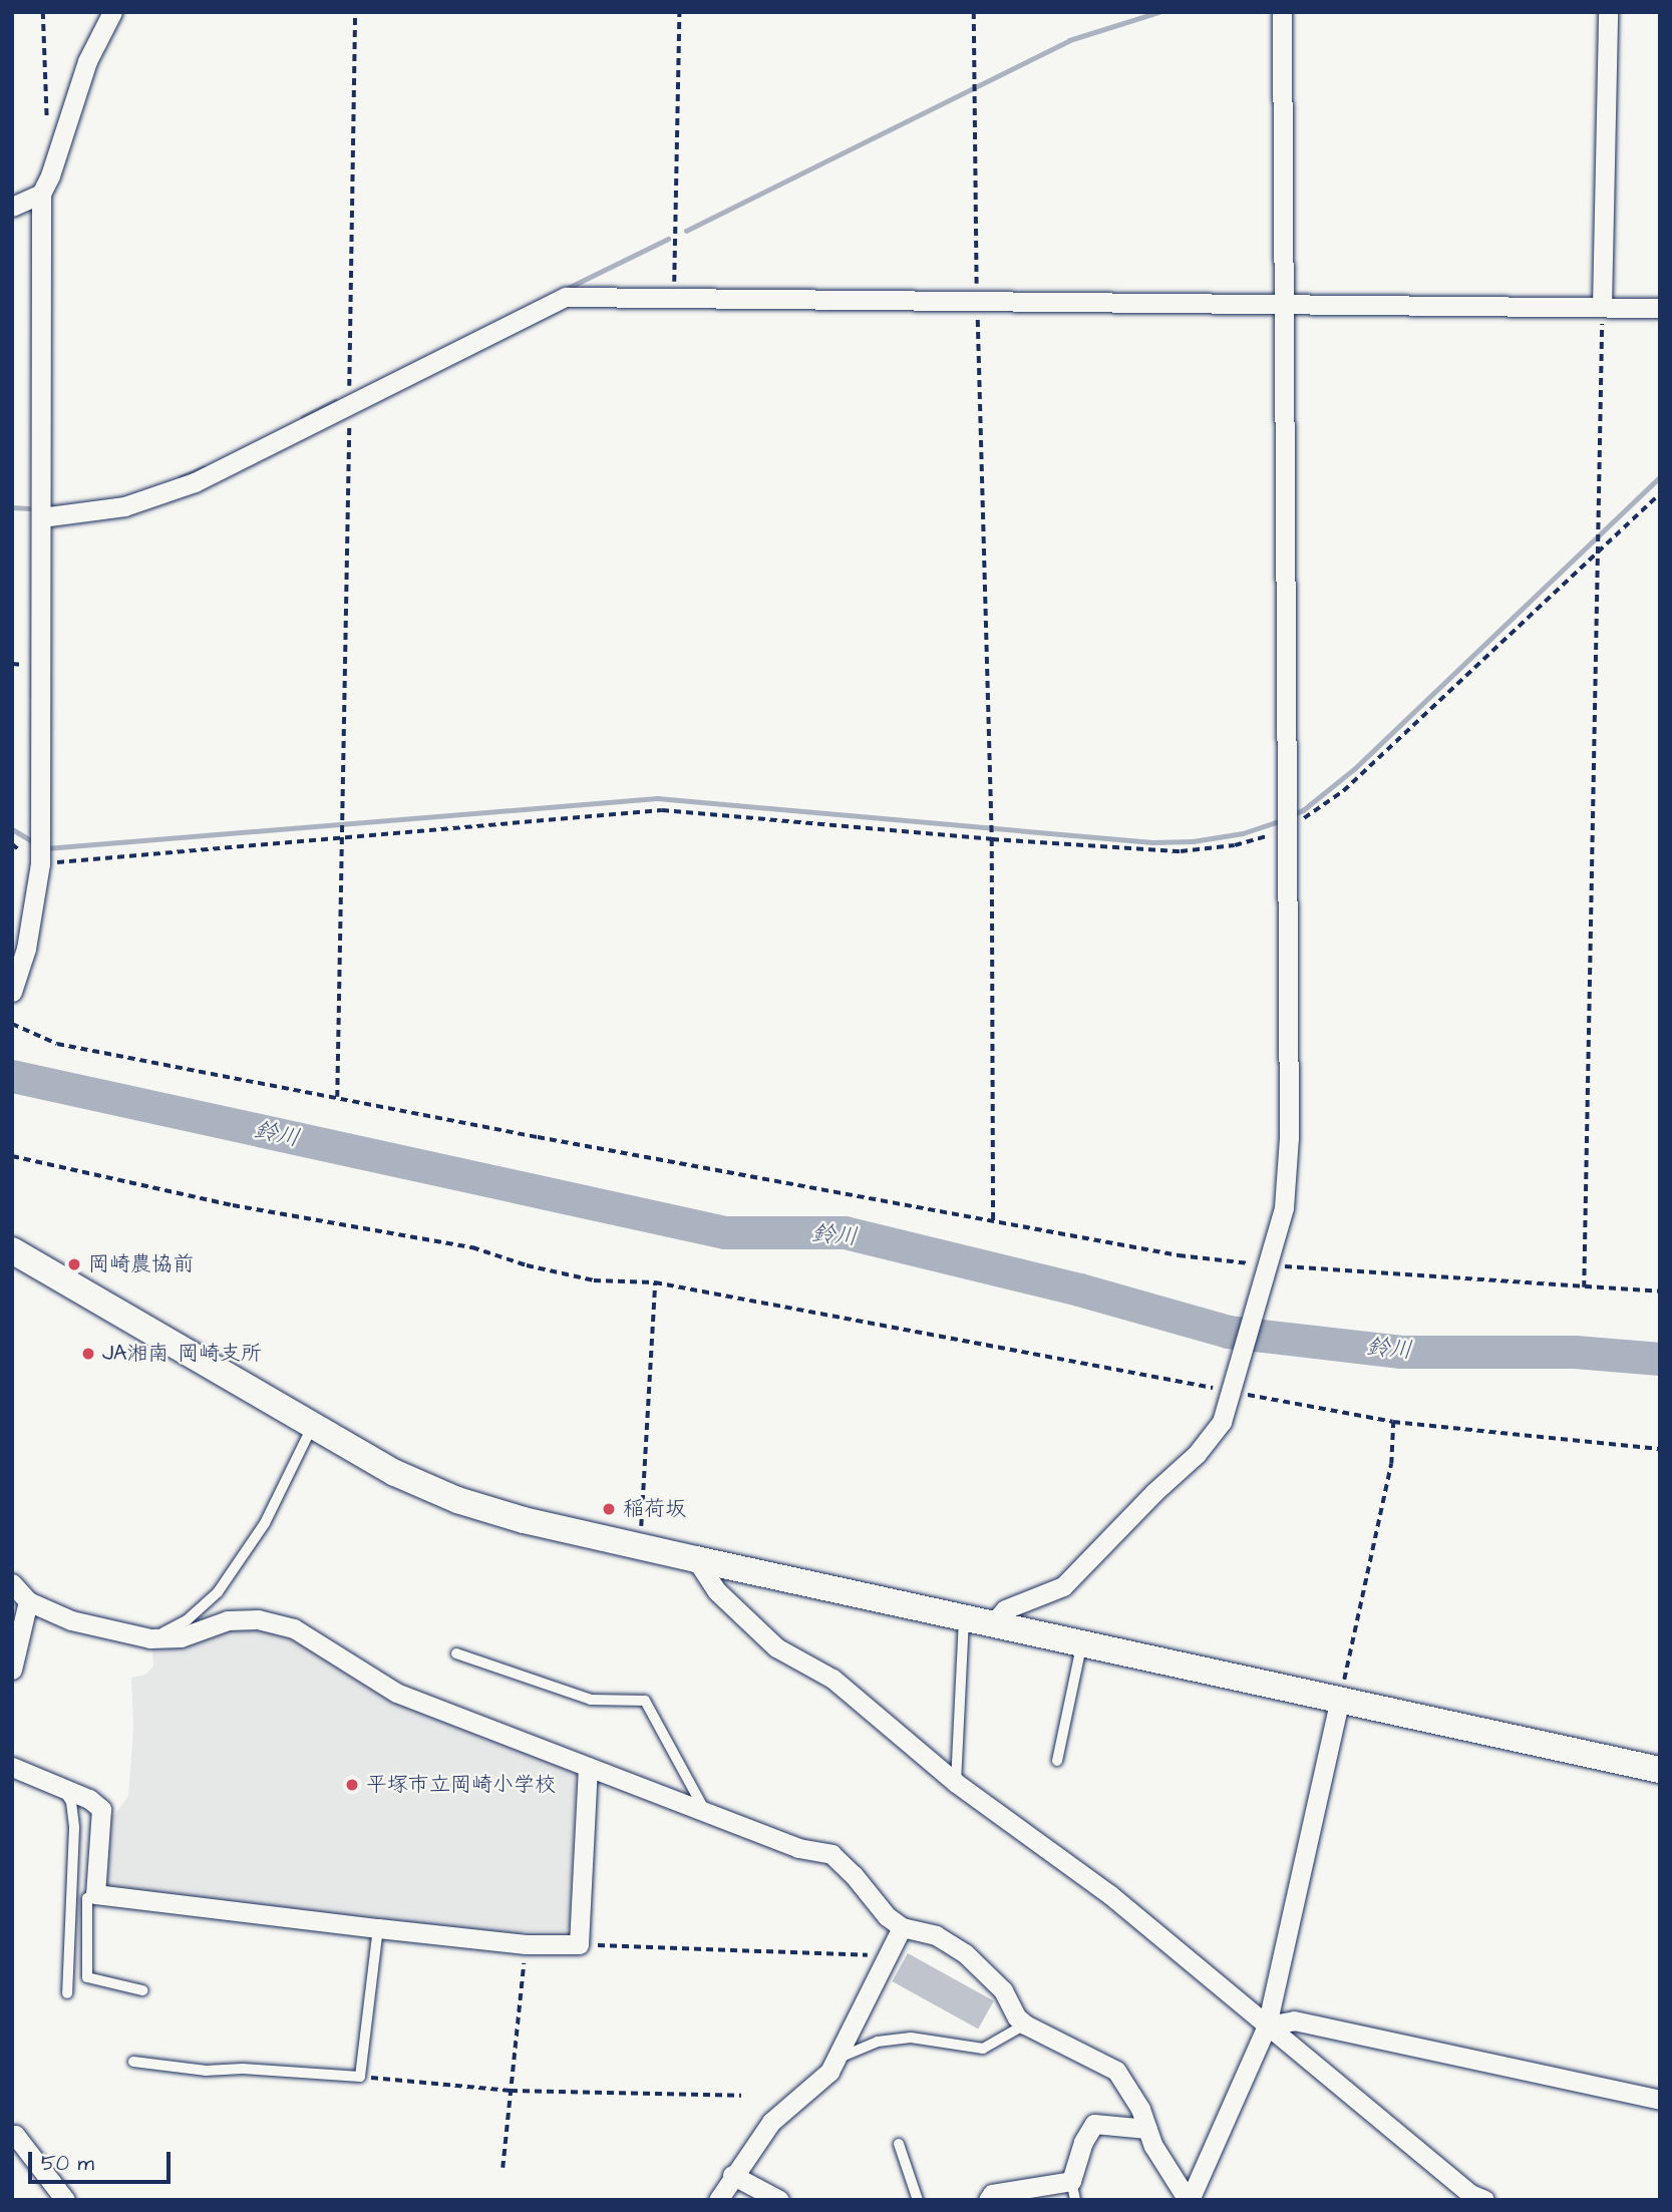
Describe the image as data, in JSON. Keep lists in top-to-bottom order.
{
  "water": ["鈴川"],
  "places": [
    "岡崎農協前",
    "JA湘南 岡崎支所",
    "稲荷坂",
    "平塚市立岡崎小学校"
  ],
  "scale_bar": "50 m"
}
